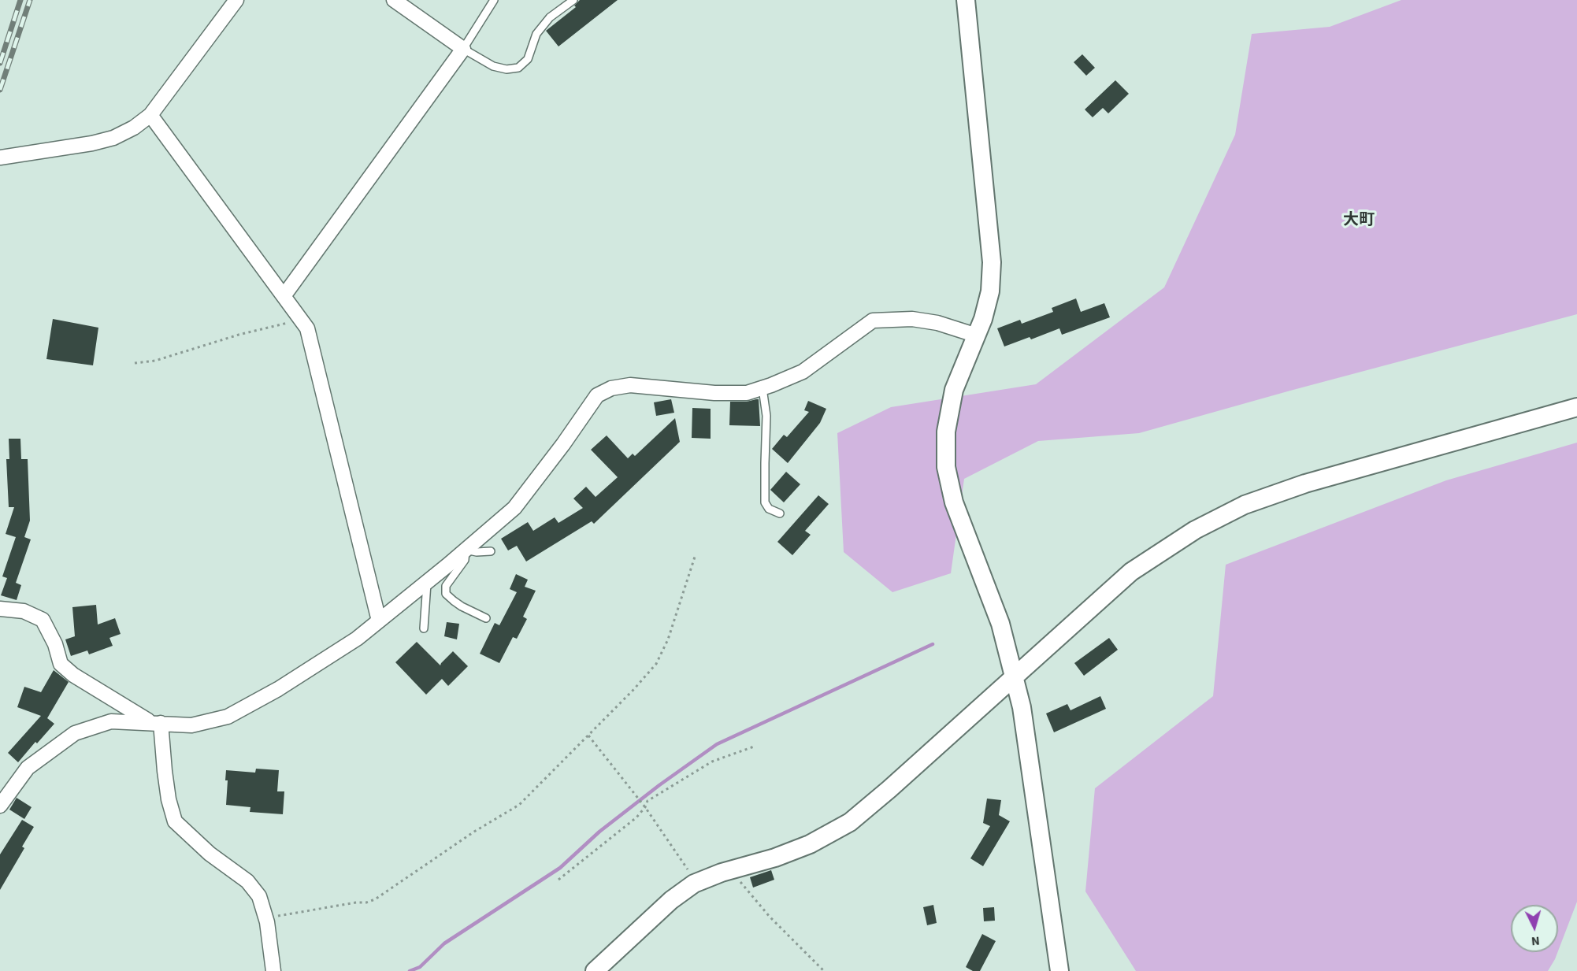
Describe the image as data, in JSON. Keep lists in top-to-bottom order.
{
  "districts": ["大町"],
  "north": "bottom"
}
